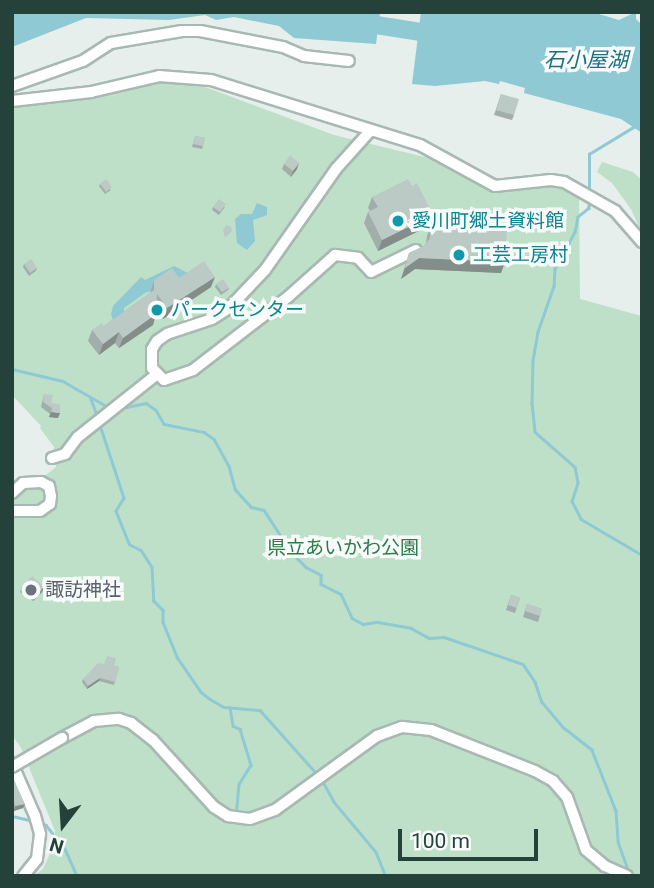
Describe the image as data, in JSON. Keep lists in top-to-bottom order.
{
  "water": ["石小屋湖"],
  "parks": ["県立あいかわ公園"],
  "places": [
    "愛川町郷土資料館",
    "工芸工房村",
    "パークセンター",
    "諏訪神社"
  ],
  "scale_bar": "100 m",
  "north": "bottom"
}
